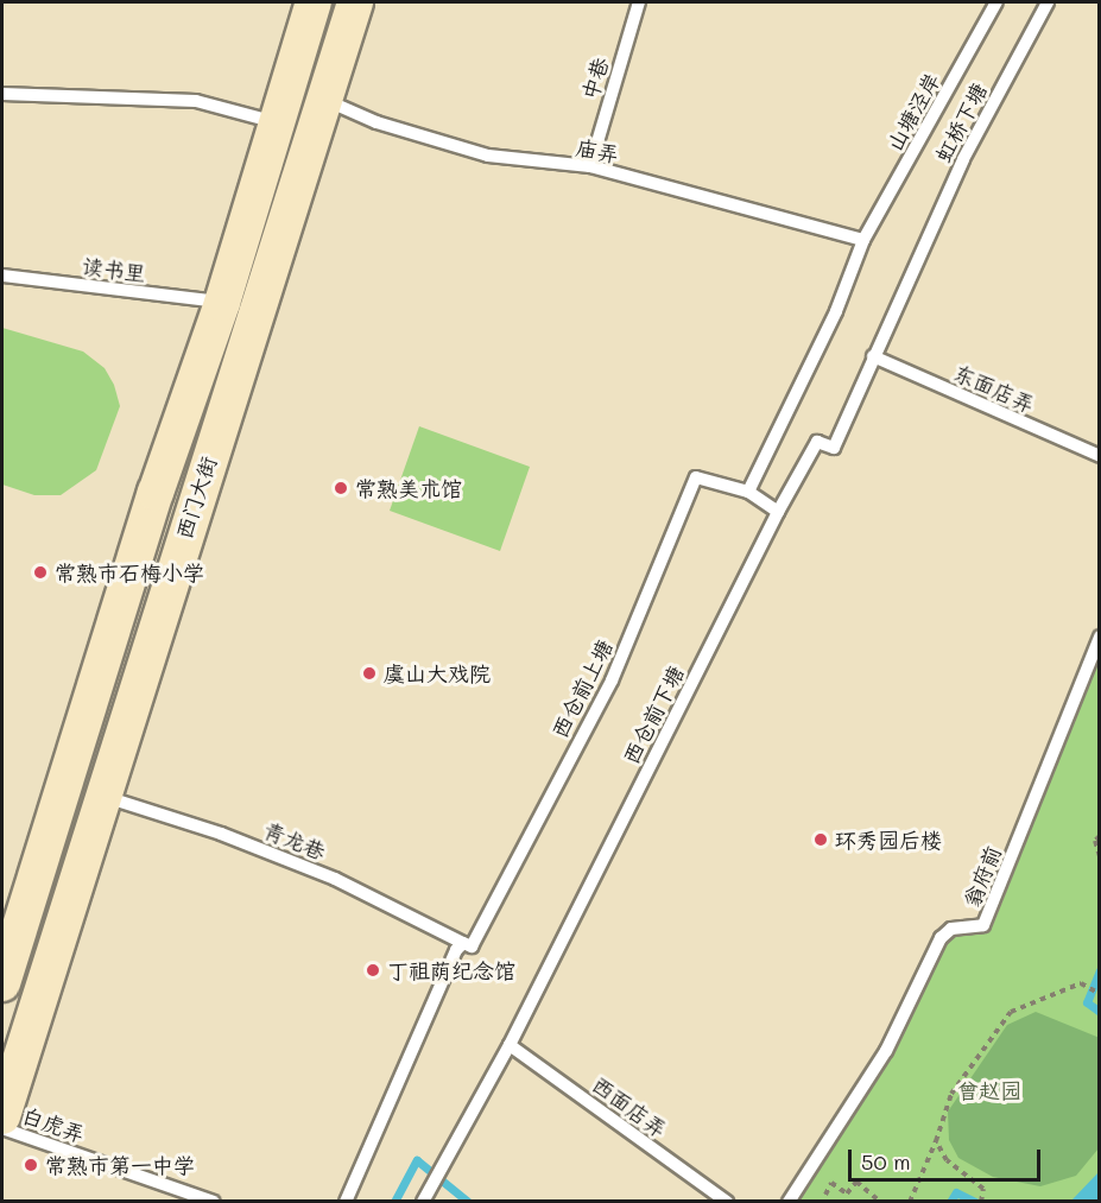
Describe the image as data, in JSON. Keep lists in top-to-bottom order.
{
  "streets": {
    "main road": ["西门大街"],
    "lane": [
      "中巷",
      "山塘泾岸",
      "虹桥下塘",
      "庙弄",
      "读书里",
      "东面店弄",
      "西仓前上塘",
      "西仓前下塘",
      "青龙巷",
      "翁府前",
      "西面店弄",
      "白虎弄"
    ]
  },
  "crossings": [
    ["中巷", "庙弄"],
    ["山塘泾岸", "庙弄"],
    ["虹桥下塘", "西仓前下塘"],
    ["庙弄", "西门大街"],
    ["读书里", "西门大街"],
    ["东面店弄", "西仓前下塘"],
    ["西门大街", "青龙巷"],
    ["西仓前上塘", "青龙巷"],
    ["西仓前下塘", "西面店弄"]
  ],
  "parks": ["曾赵园"],
  "places": [
    "常熟美术馆",
    "常熟市石梅小学",
    "虞山大戏院",
    "环秀园后楼",
    "丁祖荫纪念馆",
    "常熟市第一中学"
  ],
  "scale_bar": "50 m"
}
